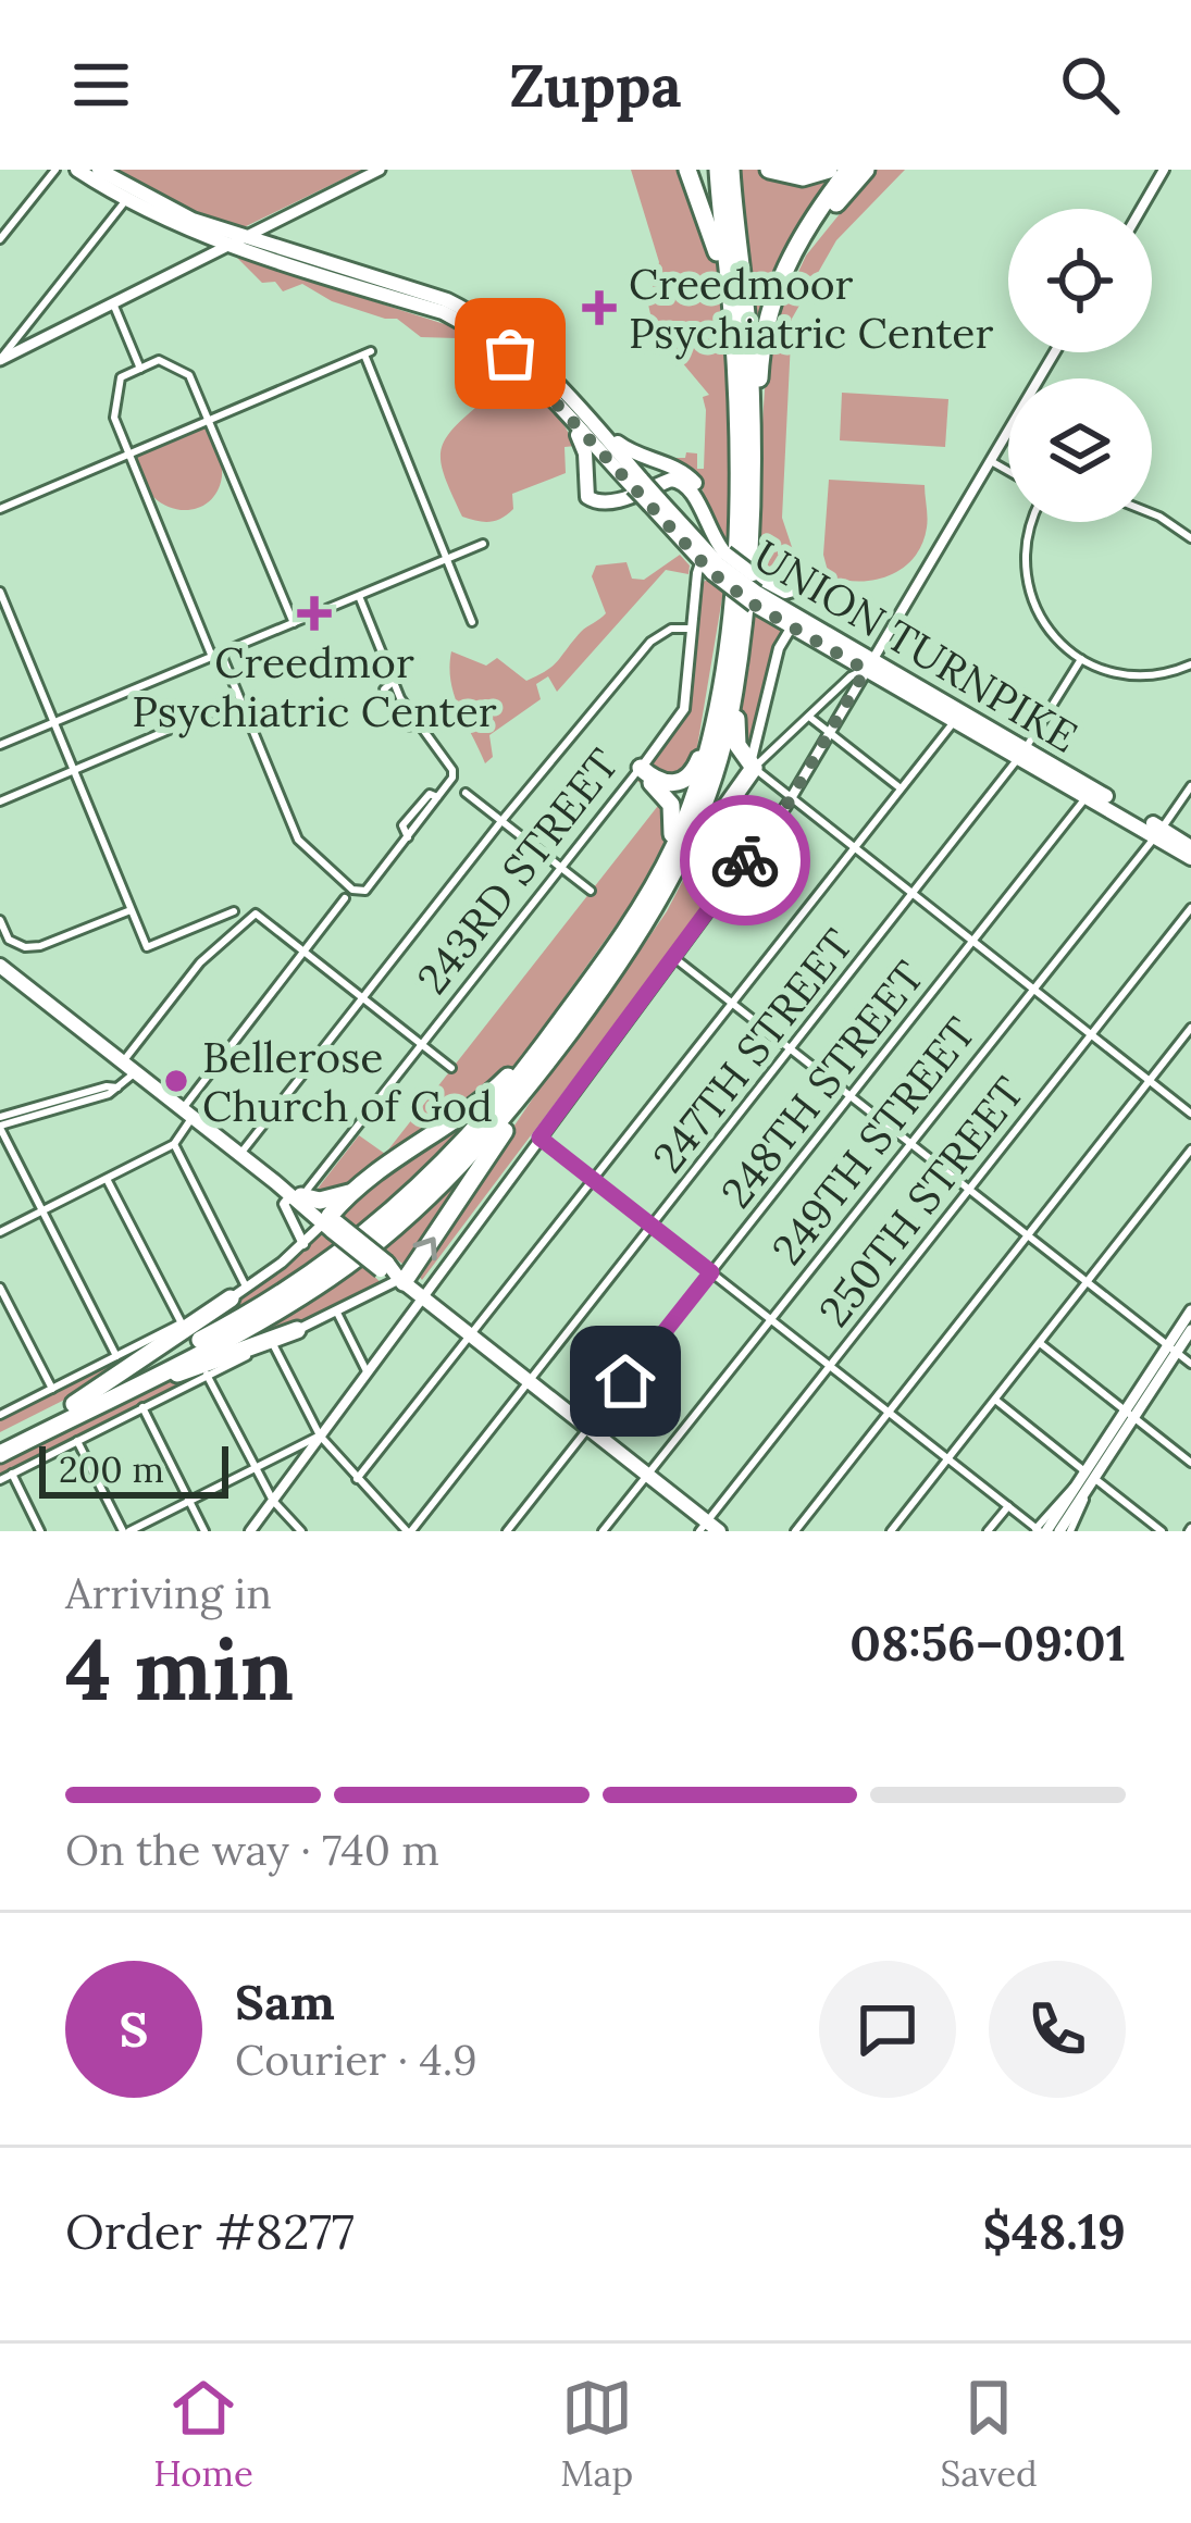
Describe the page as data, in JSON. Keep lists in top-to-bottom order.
{
  "streets": {
    "main road": ["UNION TURNPIKE"],
    "street": [
      "243RD STREET",
      "247TH STREET",
      "248TH STREET",
      "249TH STREET",
      "250TH STREET"
    ]
  },
  "crossings": [
    ["UNION TURNPIKE", "243RD STREET"],
    ["UNION TURNPIKE", "247TH STREET"],
    ["UNION TURNPIKE", "248TH STREET"],
    ["UNION TURNPIKE", "249TH STREET"]
  ],
  "places": {
    "health": ["Creedmoor Psychiatric Center", "Creedmor Psychiatric Center"],
    "other": ["Bellerose Church of God"]
  },
  "scale_bar": "200 m",
  "page": {
    "header": "Zuppa",
    "scale": "200 m",
    "heading": ["4 min", "Arriving in", "08:56–09:01"],
    "panel": [
      "Sam",
      "Courier · 4.9",
      "Order #8277",
      "$48.19"
    ],
    "bar": "On the way · 740 m",
    "round": "S",
    "tabs": ["Home", "Map", "Saved"]
  }
}
